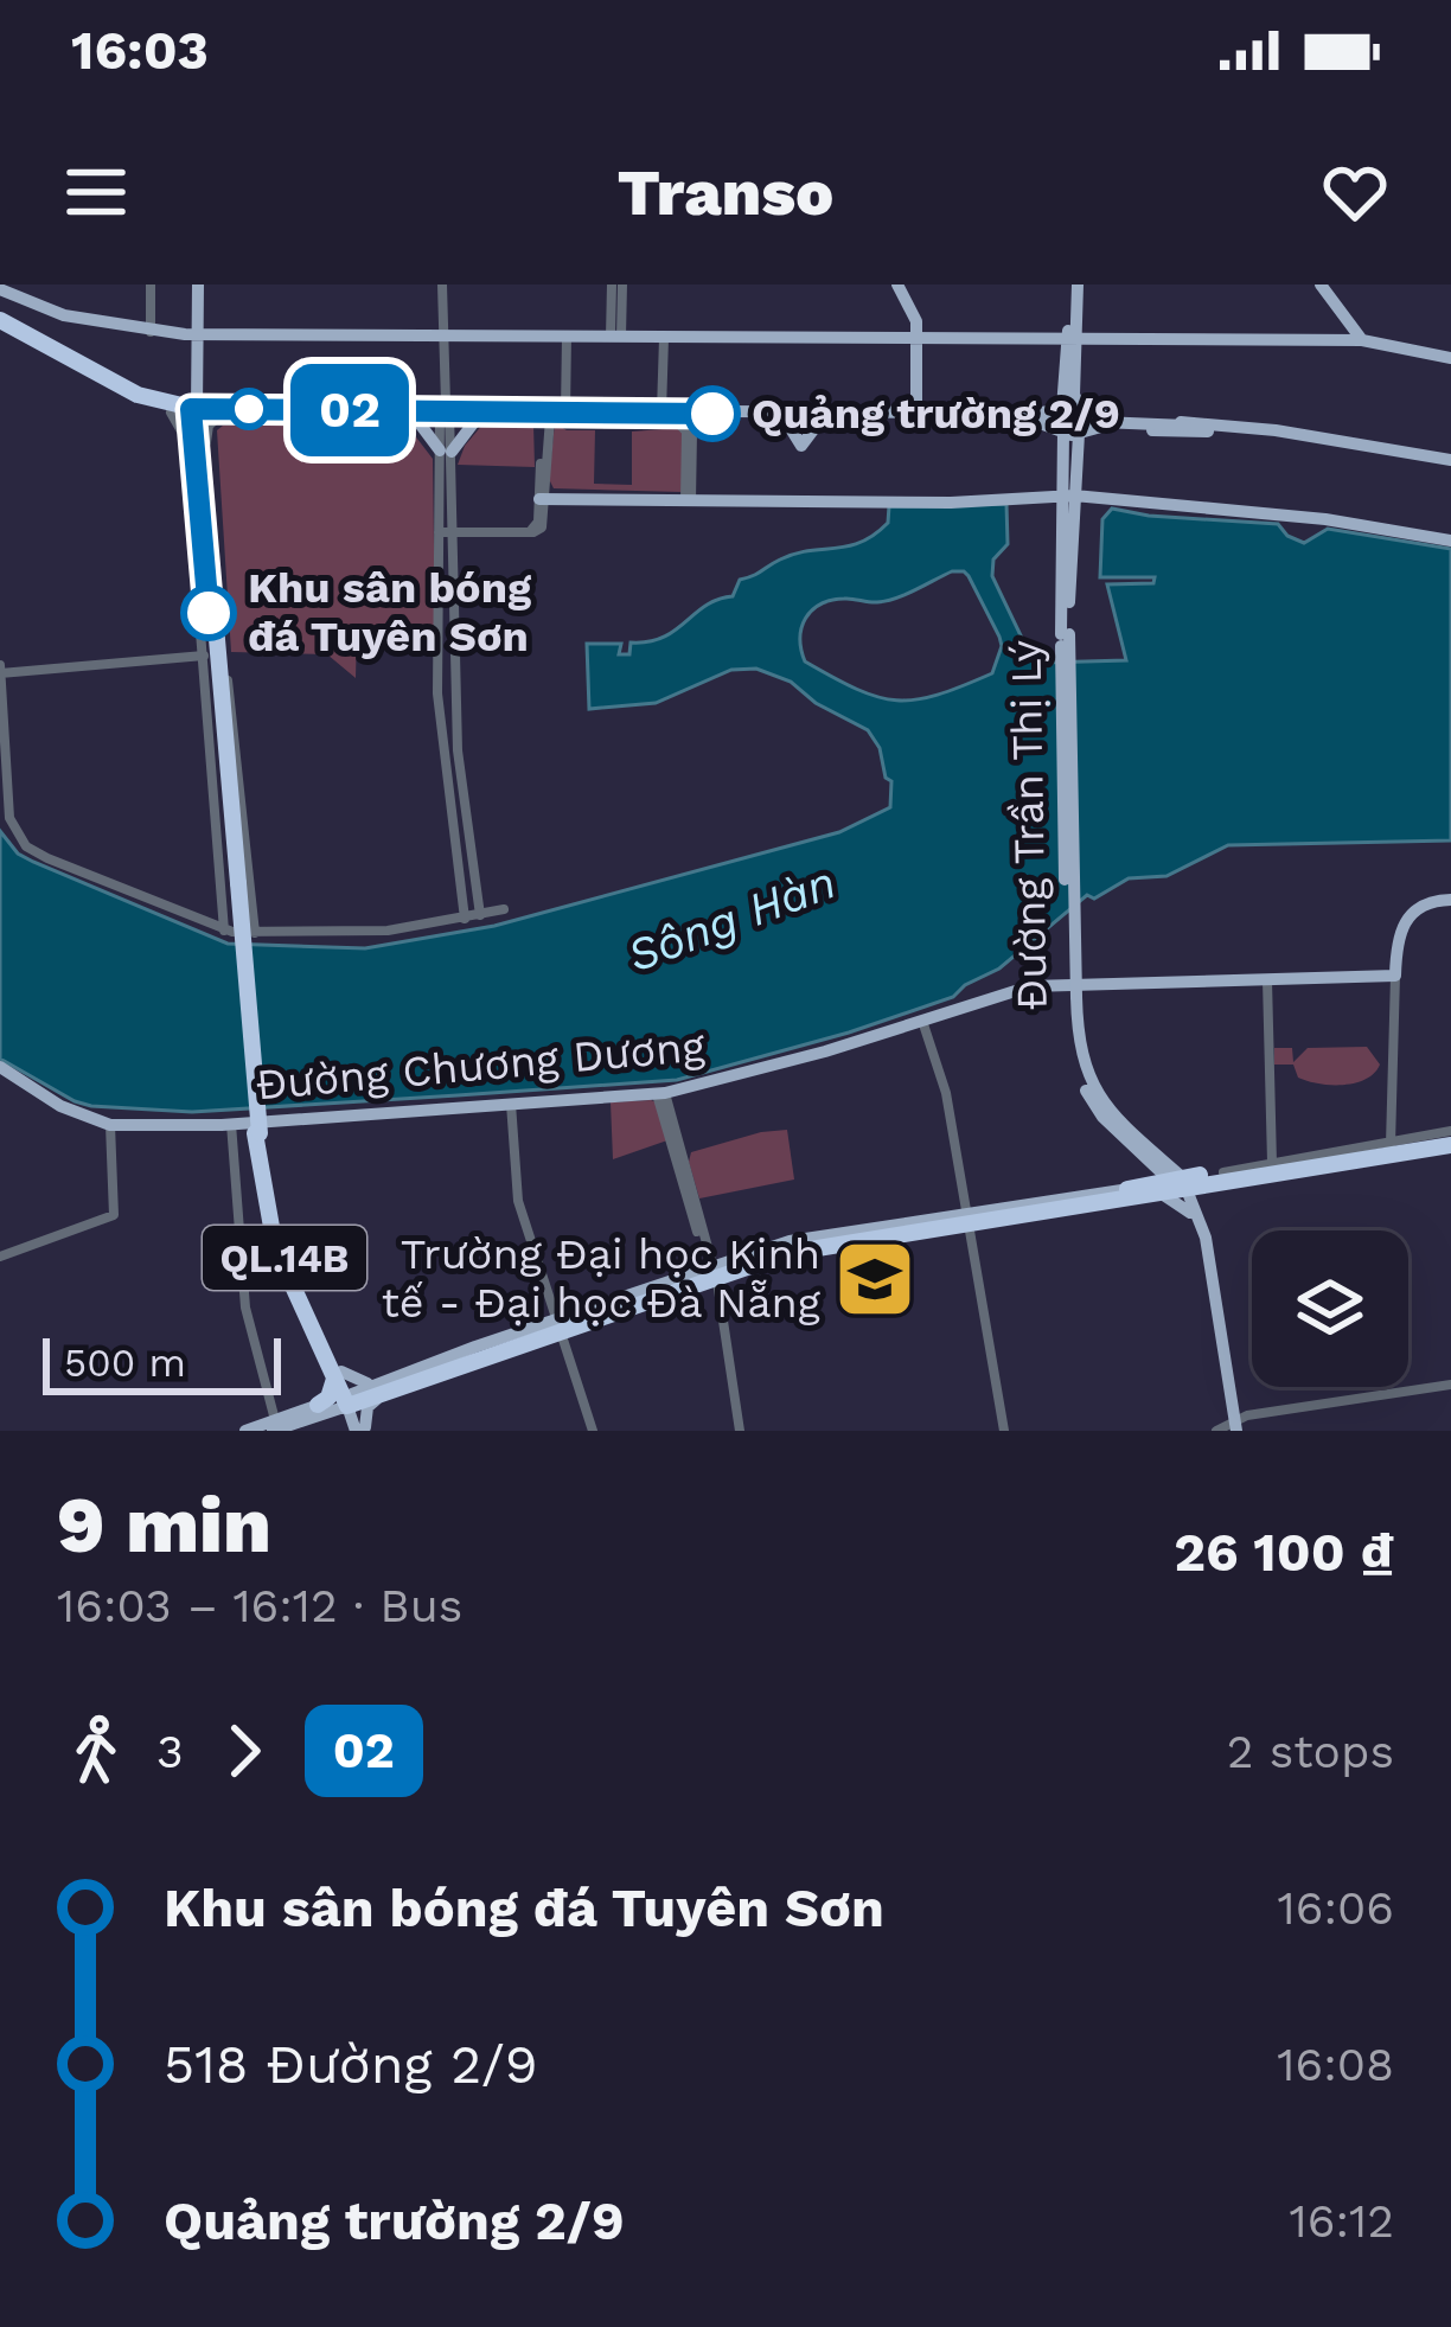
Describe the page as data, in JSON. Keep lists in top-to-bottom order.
{
  "streets": {
    "highway": ["QL.14B"],
    "main road": ["Đường Trần Thị Lý", "Đường Chương Dương"]
  },
  "water": ["Sông Hàn"],
  "places": {
    "other": ["Quảng trường 2/9", "Khu sân bóng đá Tuyên Sơn"],
    "school or university": ["Trường Đại học Kinh tế - Đại học Đà Nẵng"]
  },
  "lines": ["bus line 02"],
  "scale_bar": "500 m",
  "page": {
    "status": "16:03",
    "header": "Transo",
    "on_map": "02",
    "scale": "500 m",
    "heading": ["9 min", "16:03 – 16:12 · Bus", "26 100 ₫"],
    "legs": ["3", "02", "2 stops"],
    "list": [
      {
        "name": "Khu sân bóng đá Tuyên Sơn",
        "value": "16:06"
      },
      {
        "name": "518 Đường 2/9",
        "value": "16:08"
      },
      {
        "name": "Quảng trường 2/9",
        "value": "16:12"
      }
    ]
  }
}
